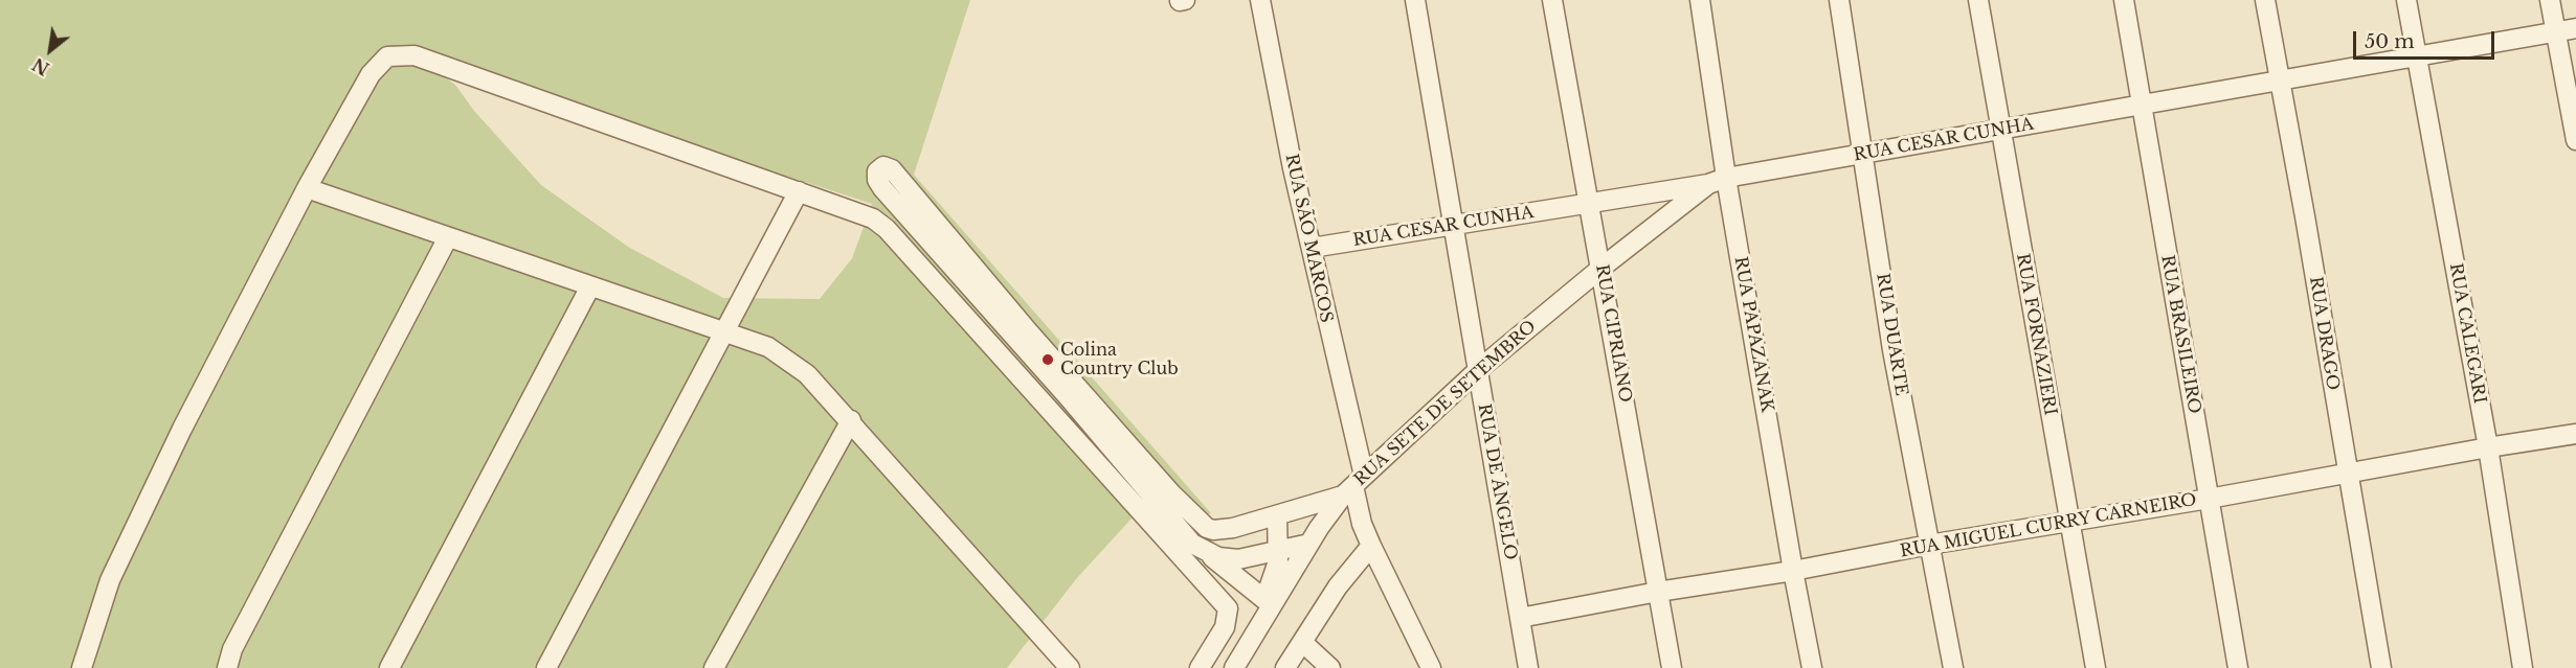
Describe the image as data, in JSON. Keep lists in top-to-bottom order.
{
  "streets": {
    "street": [
      "RUA CESAR CUNHA",
      "RUA SÃO MARCOS",
      "RUA CIPRIANO",
      "RUA DRAGO",
      "RUA CALEGARI",
      "RUA PAPAZANAK",
      "RUA DUARTE",
      "RUA FORNAZIERI",
      "RUA BRASILEIRO",
      "RUA SETE DE SETEMBRO",
      "RUA DE ÂNGELO",
      "RUA MIGUEL CURRY CARNEIRO"
    ]
  },
  "crossings": [
    ["RUA CESAR CUNHA", "RUA SÃO MARCOS"],
    ["RUA CESAR CUNHA", "RUA CIPRIANO"],
    ["RUA CESAR CUNHA", "RUA DRAGO"],
    ["RUA CESAR CUNHA", "RUA CALEGARI"],
    ["RUA CESAR CUNHA", "RUA PAPAZANAK"],
    ["RUA CESAR CUNHA", "RUA DUARTE"],
    ["RUA CESAR CUNHA", "RUA FORNAZIERI"],
    ["RUA CESAR CUNHA", "RUA BRASILEIRO"],
    ["RUA CESAR CUNHA", "RUA SETE DE SETEMBRO"],
    ["RUA CESAR CUNHA", "RUA DE ÂNGELO"],
    ["RUA SÃO MARCOS", "RUA SETE DE SETEMBRO"],
    ["RUA CIPRIANO", "RUA SETE DE SETEMBRO"],
    ["RUA CIPRIANO", "RUA MIGUEL CURRY CARNEIRO"],
    ["RUA DRAGO", "RUA MIGUEL CURRY CARNEIRO"],
    ["RUA CALEGARI", "RUA MIGUEL CURRY CARNEIRO"],
    ["RUA PAPAZANAK", "RUA SETE DE SETEMBRO"],
    ["RUA PAPAZANAK", "RUA MIGUEL CURRY CARNEIRO"],
    ["RUA DUARTE", "RUA MIGUEL CURRY CARNEIRO"],
    ["RUA FORNAZIERI", "RUA MIGUEL CURRY CARNEIRO"],
    ["RUA BRASILEIRO", "RUA MIGUEL CURRY CARNEIRO"],
    ["RUA SETE DE SETEMBRO", "RUA DE ÂNGELO"],
    ["RUA DE ÂNGELO", "RUA MIGUEL CURRY CARNEIRO"]
  ],
  "places": ["Colina Country Club"],
  "scale_bar": "50 m",
  "north": "bottom left"
}
